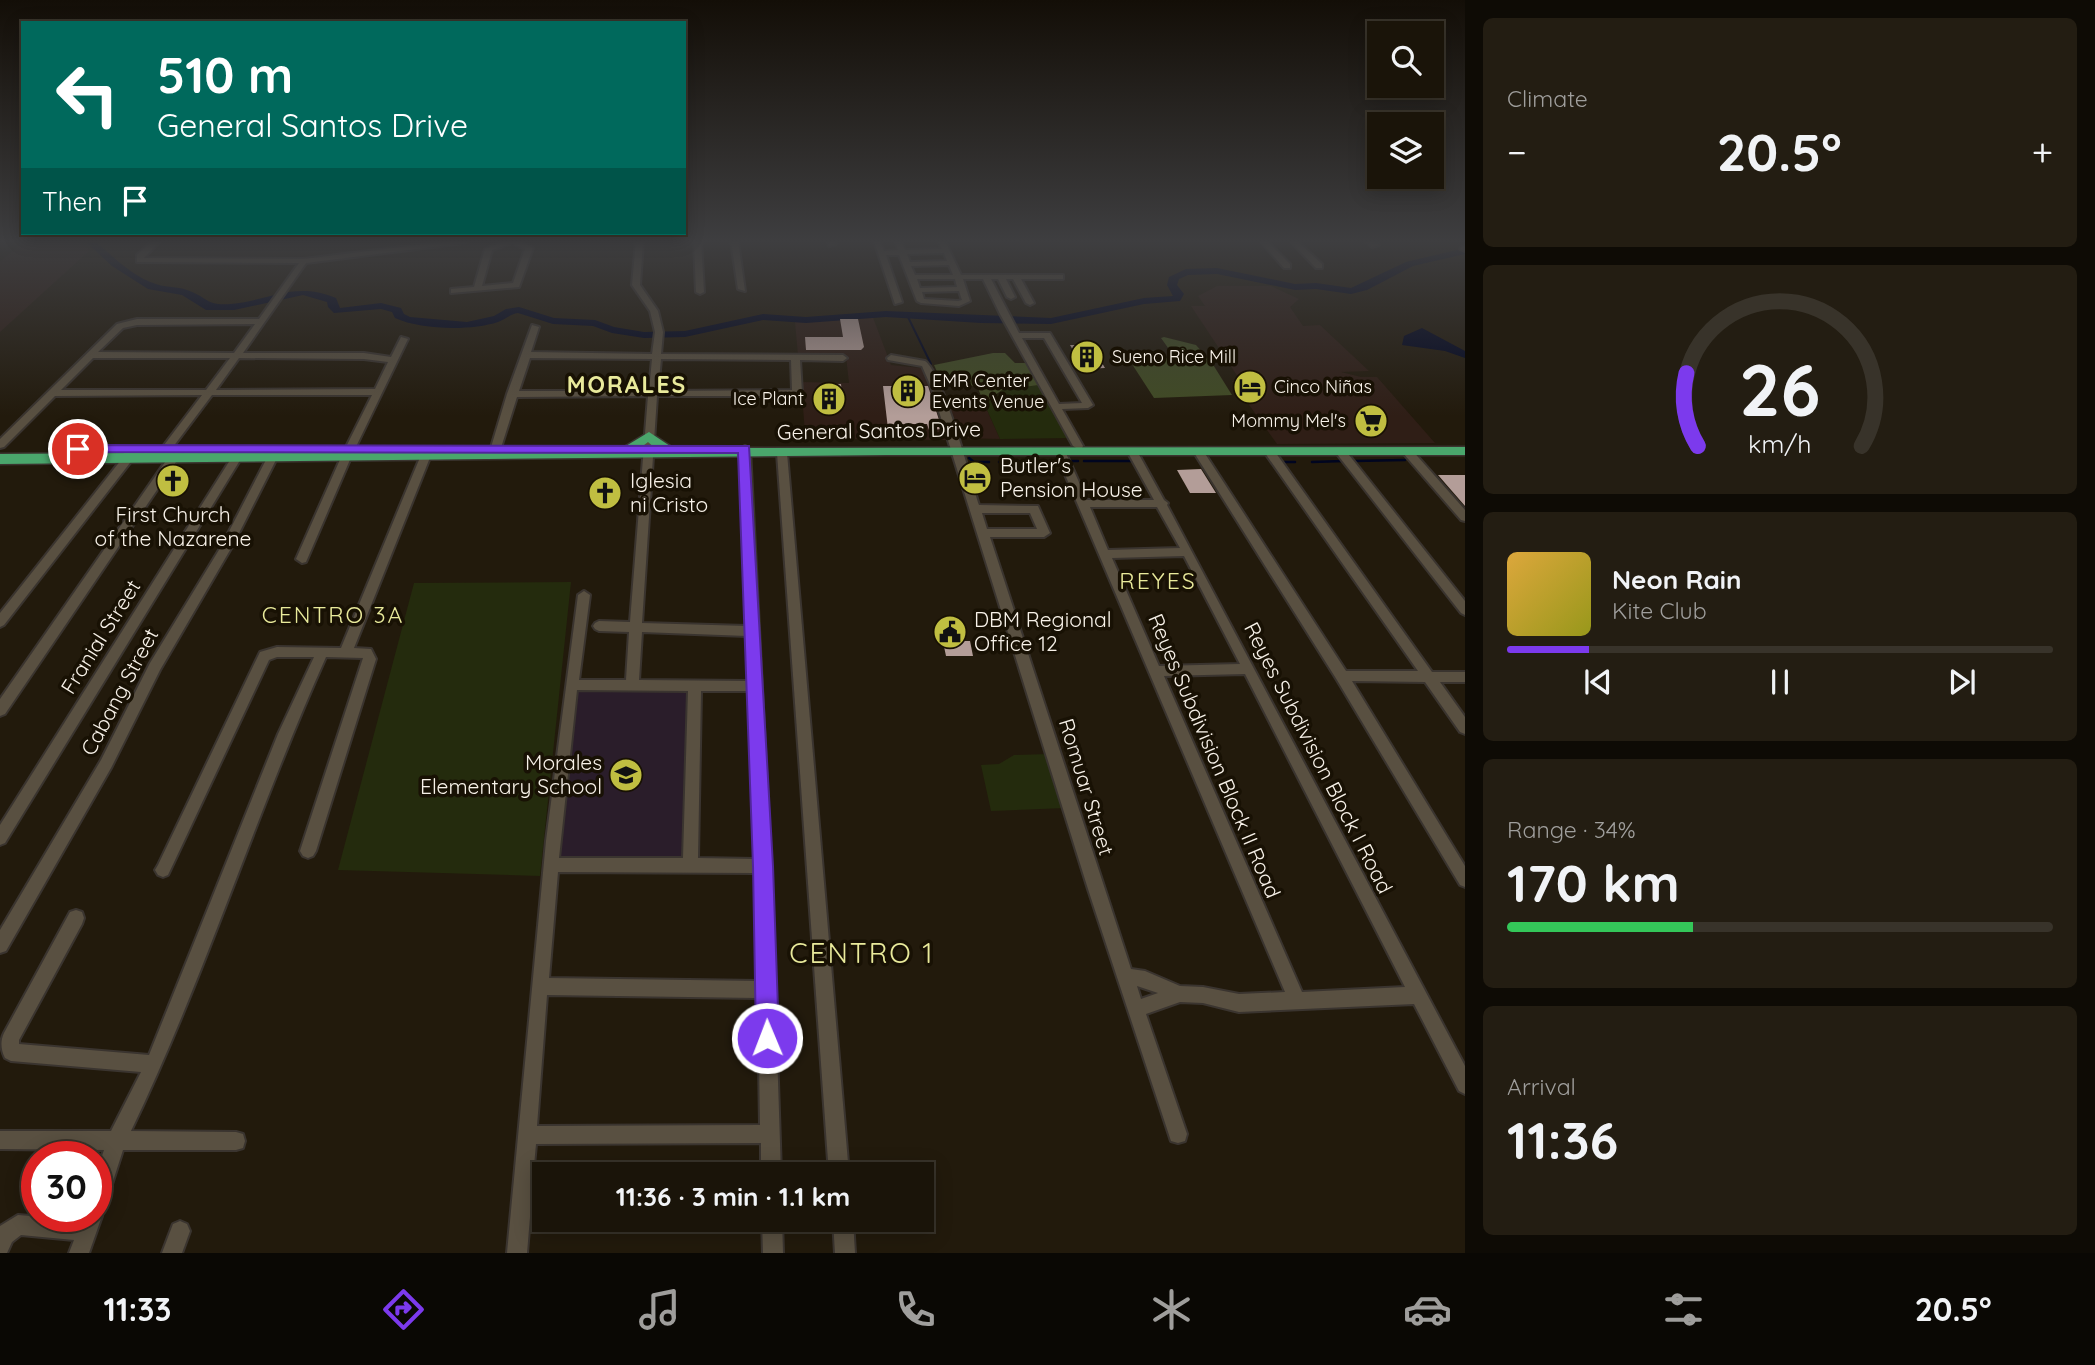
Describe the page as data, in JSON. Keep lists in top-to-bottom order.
{
  "streets": {
    "highway": ["General Santos Drive"],
    "street": [
      "Franial Street",
      "Cabang Street",
      "Reyes Subdivision Block II Road",
      "Reyes Subdivision Block I Road",
      "Romuar Street"
    ]
  },
  "crossings": [
    ["General Santos Drive", "Franial Street"],
    ["General Santos Drive", "Cabang Street"],
    ["General Santos Drive", "Reyes Subdivision Block II Road"],
    ["General Santos Drive", "Reyes Subdivision Block I Road"],
    ["General Santos Drive", "Romuar Street"]
  ],
  "districts": [
    "MORALES",
    "REYES",
    "CENTRO 3A",
    "CENTRO 1"
  ],
  "places": {
    "building": ["Sueno Rice Mill", "EMR Center Events Venue", "Ice Plant"],
    "hotel": ["Cinco Niñas", "Butler's Pension House"],
    "supermarket": ["Mommy Mel's"],
    "church": ["First Church of the Nazarene", "Iglesia ni Cristo"],
    "public building": ["DBM Regional Office 12"],
    "school or university": ["Morales Elementary School"]
  },
  "page": {
    "tile": [
      "Climate",
      ["Range · 34%", "170 km"],
      ["Arrival", "11:36"]
    ],
    "turn": ["510 m", "General Santos Drive"],
    "heat": ["−", "20.5°", "+"],
    "then": "Then",
    "song": ["Neon Rain", "Kite Club"],
    "limit": "30",
    "trip": "11:36 · 3 min · 1.1 km",
    "tabs": ["11:33", "20.5°"],
    "gauge": ["26", "km/h"]
  }
}
